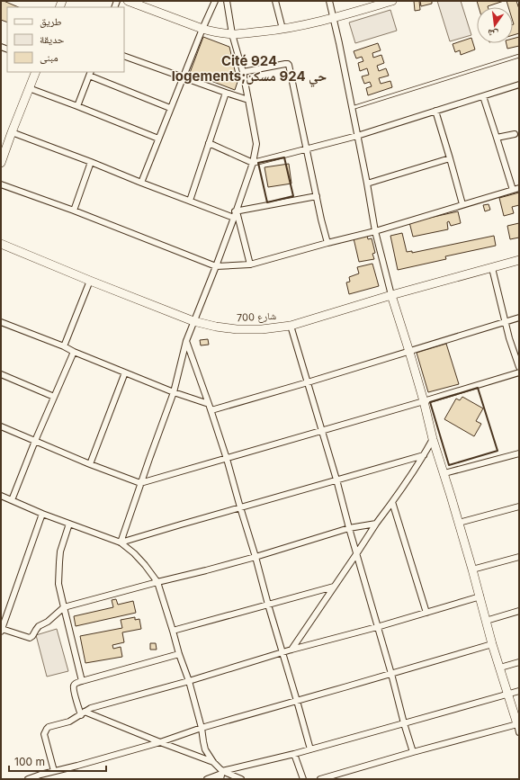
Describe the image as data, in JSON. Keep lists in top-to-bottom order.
{
  "streets": {
    "street": ["شارع 700"]
  },
  "districts": ["Cité 924 logements;حي 924 مسكن"],
  "legend": ["طريق", "حديقة", "مبنى"],
  "scale_bar": "100 m",
  "north": "bottom"
}
